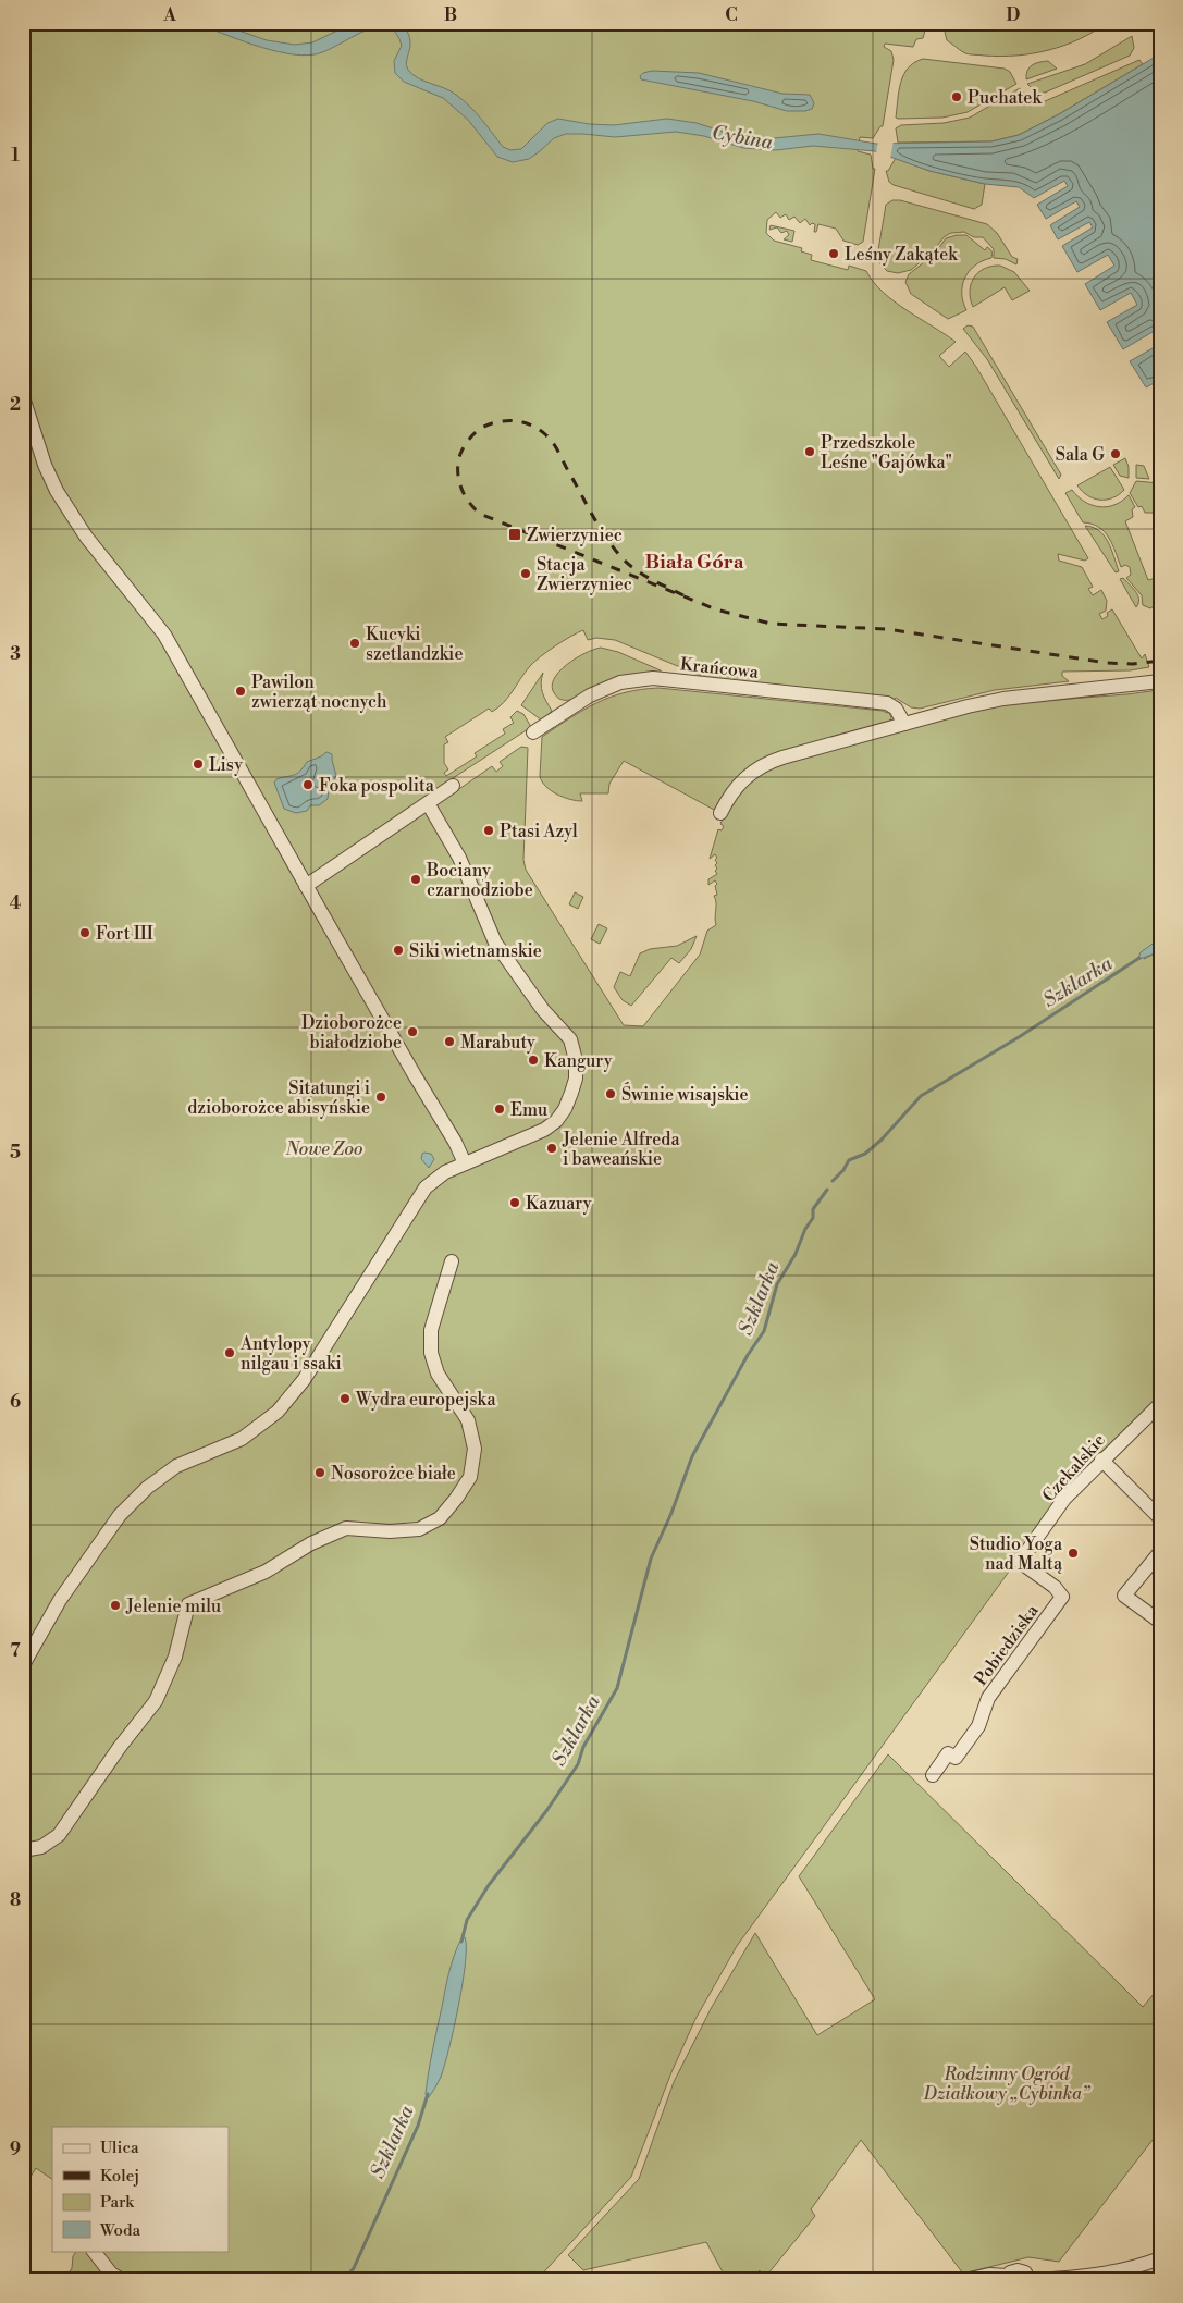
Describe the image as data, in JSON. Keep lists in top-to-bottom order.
{
  "streets": {
    "street": ["Krańcowa", "Czekalskie", "Pobiedziska"]
  },
  "crossings": [
    ["Czekalskie", "Pobiedziska"]
  ],
  "districts": ["Biała Góra"],
  "water": ["Cybina", "Szklarka"],
  "parks": ["Nowe Zoo", "Rodzinny Ogród Działkowy „Cybinka”"],
  "places": {
    "other": [
      "Puchatek",
      "Leśny Zakątek",
      "Przedszkole Leśne \"Gajówka\"",
      "Sala G",
      "Stacja Zwierzyniec",
      "Kucyki szetlandzkie",
      "Pawilon zwierząt nocnych",
      "Lisy",
      "Foka pospolita",
      "Ptasi Azyl",
      "Bociany czarnodziobe",
      "Fort III",
      "Siki wietnamskie",
      "Dzioborożce białodziobe",
      "Marabuty",
      "Kangury",
      "Świnie wisajskie",
      "Sitatungi i dzioborożce abisyńskie",
      "Emu",
      "Jelenie Alfreda i baweańskie",
      "Kazuary",
      "Antylopy nilgau i ssaki",
      "Wydra europejska",
      "Nosorożce białe",
      "Studio Yoga nad Maltą",
      "Jelenie milu"
    ],
    "transit": ["Zwierzyniec"]
  },
  "legend": [
    "Ulica",
    "Kolej",
    "Park",
    "Woda"
  ],
  "grid": {
    "columns": [
      "A",
      "B",
      "C",
      "D"
    ],
    "rows": [
      "1",
      "2",
      "3",
      "4",
      "5",
      "6",
      "7",
      "8",
      "9"
    ]
  }
}
